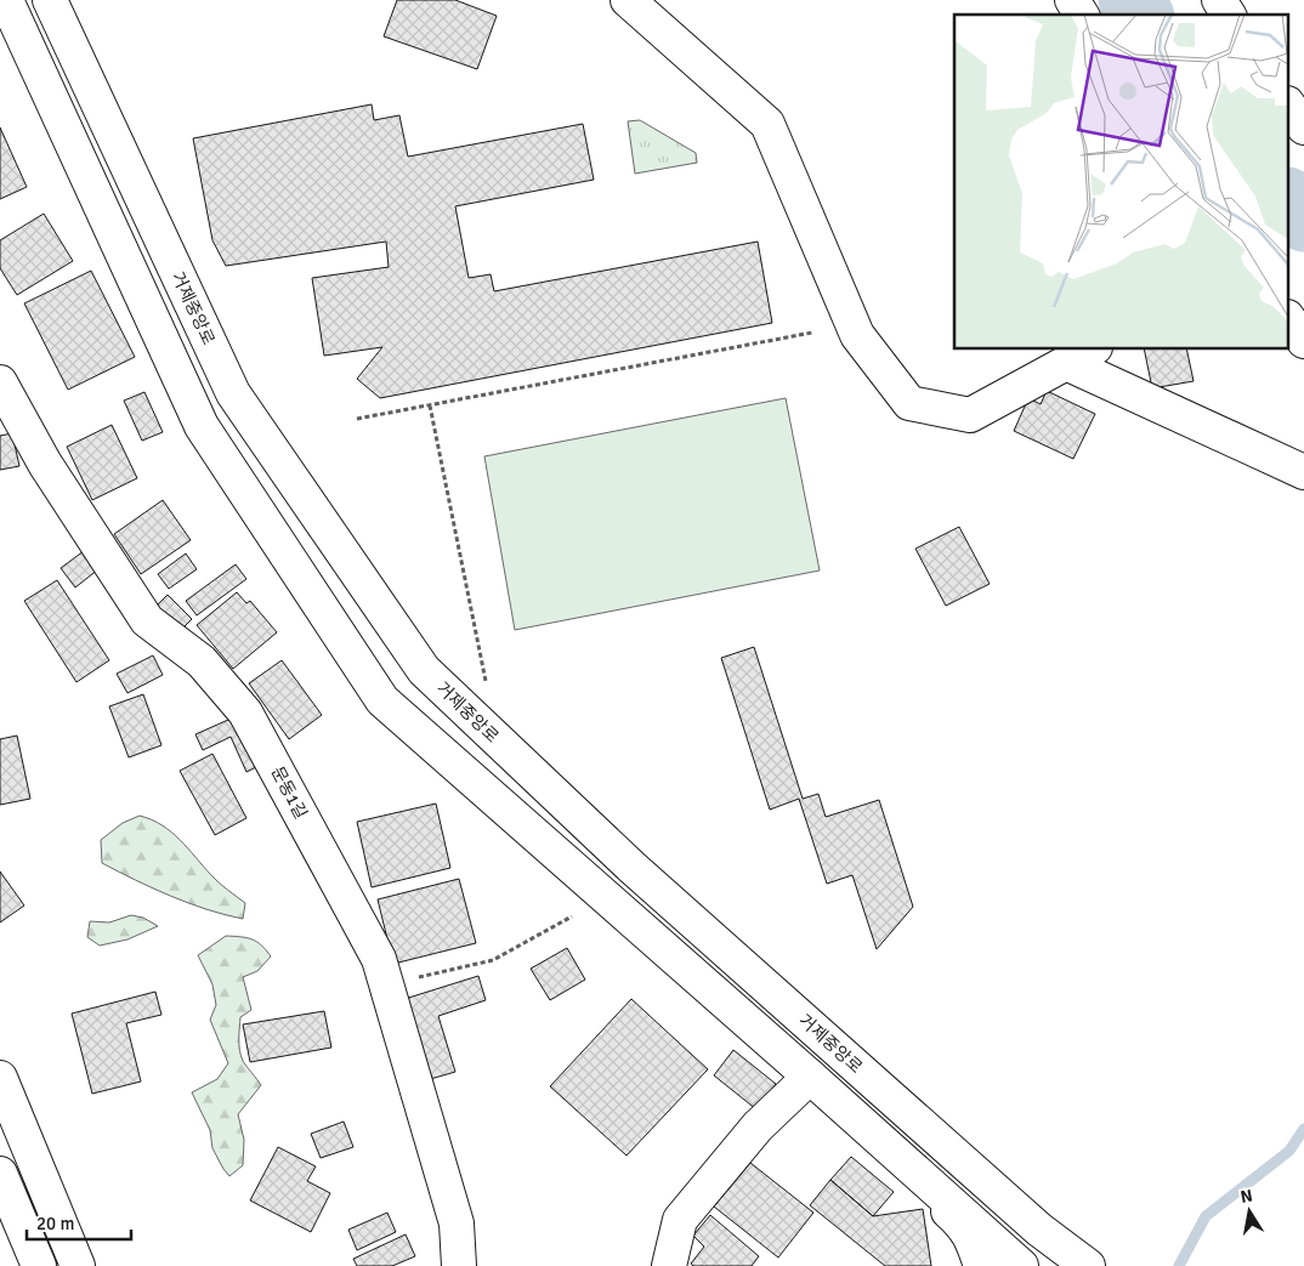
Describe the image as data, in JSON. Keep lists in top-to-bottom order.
{
  "streets": {
    "main road": ["거제중앙로", "문동1길"]
  },
  "scale_bar": "20 m",
  "north": "top"
}
